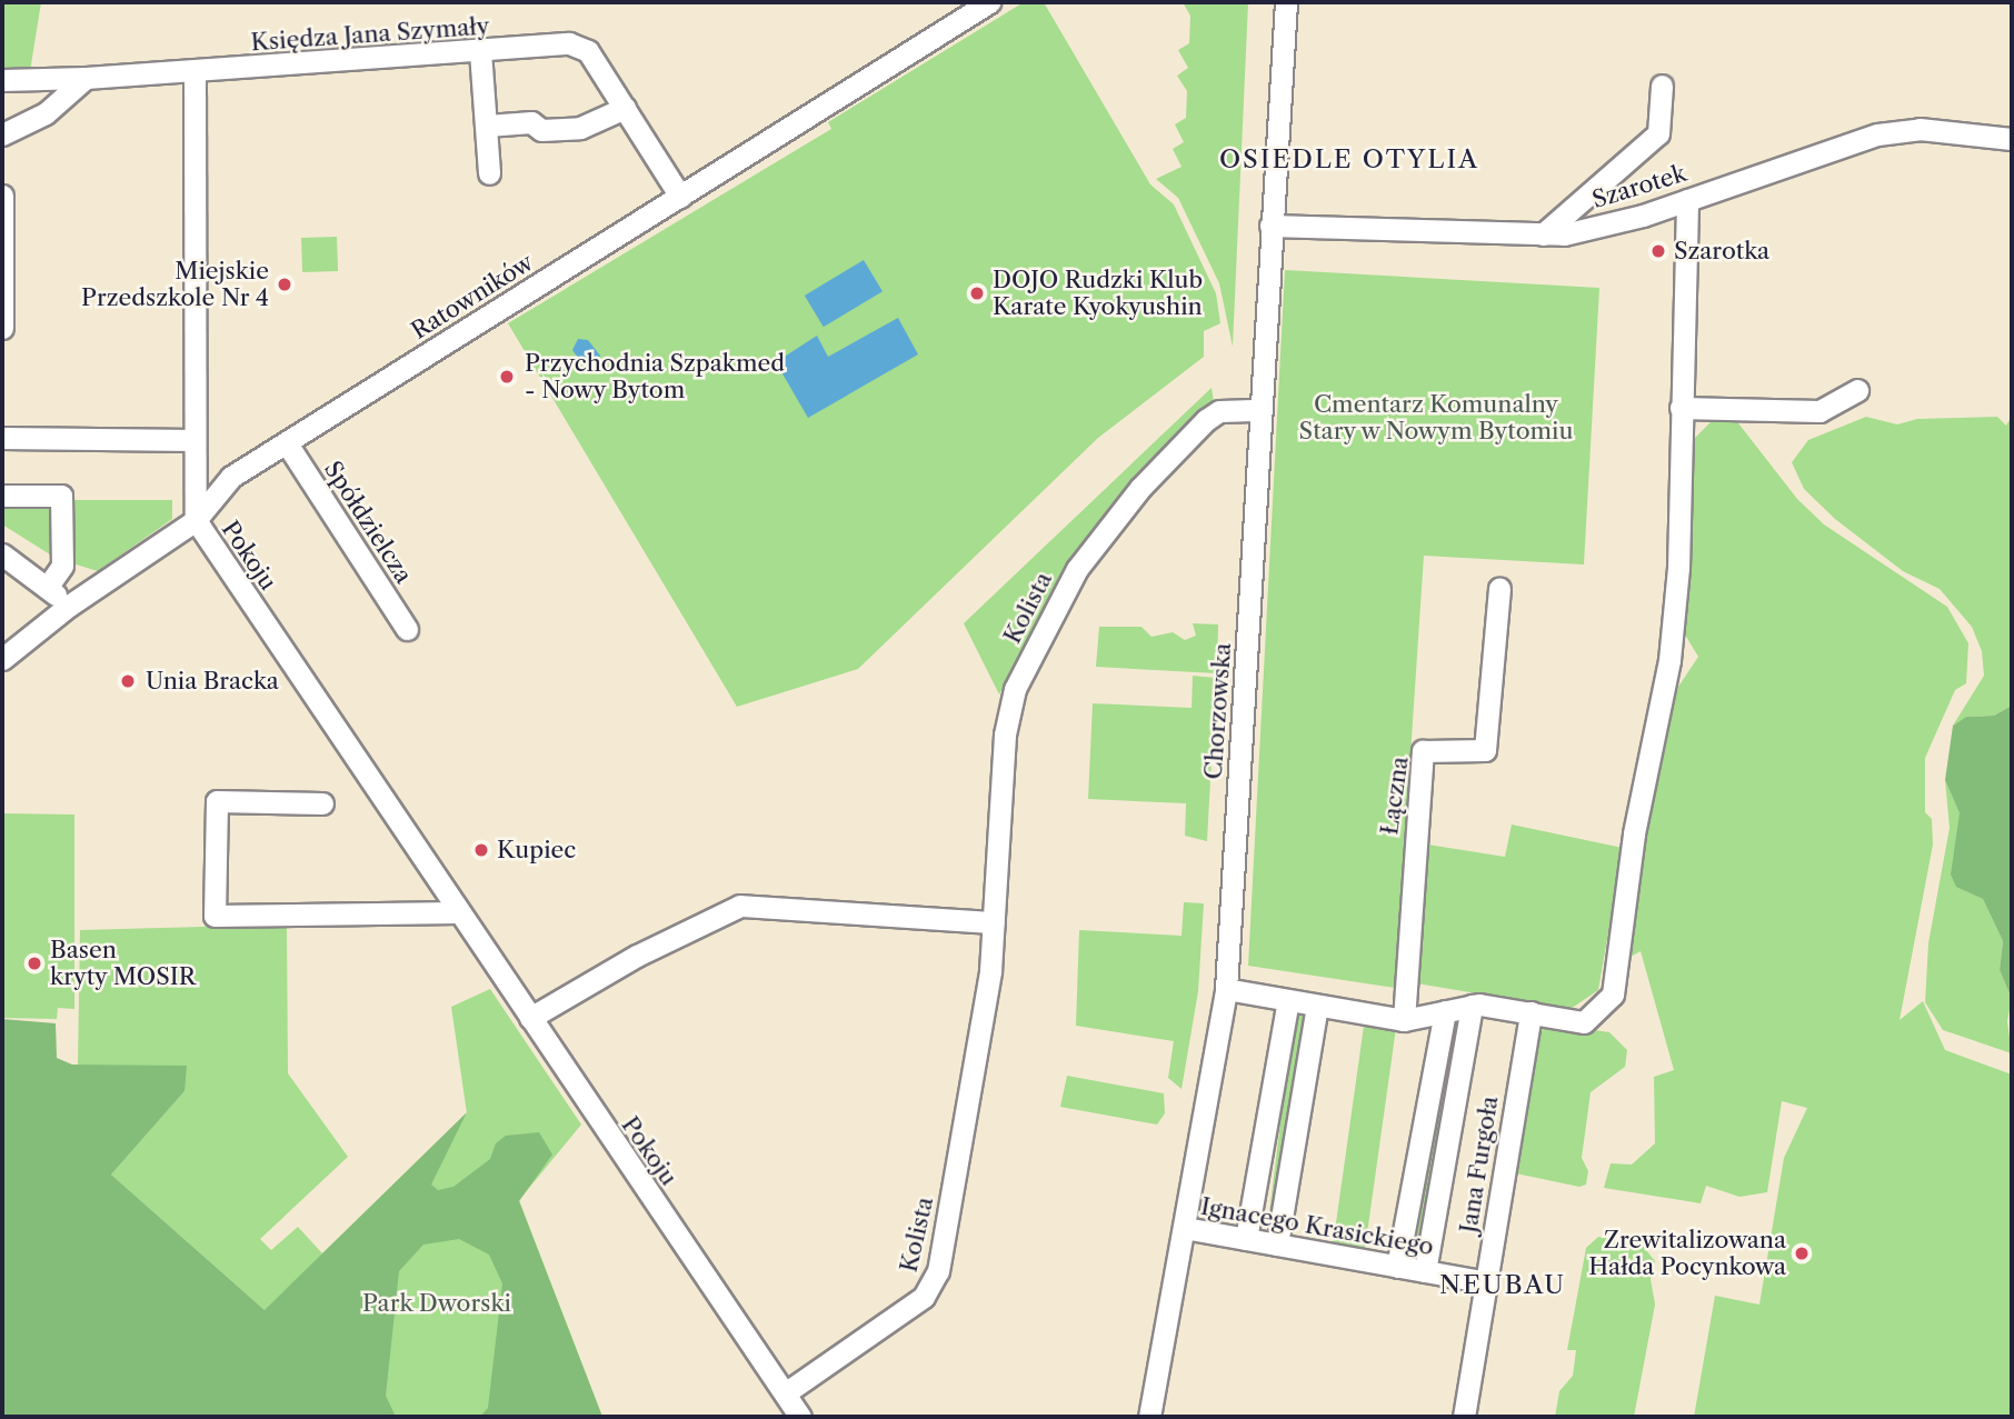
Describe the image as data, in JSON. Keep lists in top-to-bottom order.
{
  "streets": {
    "street": [
      "Księdza Jana Szymały",
      "Szarotek",
      "Ratowników",
      "Spółdzielcza",
      "Pokoju",
      "Kolista",
      "Chorzowska",
      "Łączna",
      "Jana Furgoła",
      "Ignacego Krasickiego"
    ]
  },
  "crossings": [
    ["Księdza Jana Szymały", "Ratowników"],
    ["Księdza Jana Szymały", "Pokoju"],
    ["Szarotek", "Chorzowska"],
    ["Ratowników", "Spółdzielcza"],
    ["Ratowników", "Pokoju"],
    ["Pokoju", "Kolista"],
    ["Kolista", "Chorzowska"],
    ["Chorzowska", "Ignacego Krasickiego"],
    ["Jana Furgoła", "Ignacego Krasickiego"]
  ],
  "districts": ["OSIEDLE OTYLIA", "NEUBAU"],
  "parks": ["Cmentarz Komunalny Stary w Nowym Bytomiu", "Park Dworski"],
  "places": [
    "Szarotka",
    "Miejskie Przedszkole Nr 4",
    "DOJO Rudzki Klub Karate Kyokyushin",
    "Przychodnia Szpakmed - Nowy Bytom",
    "Unia Bracka",
    "Kupiec",
    "Basen kryty MOSIR",
    "Zrewitalizowana Hałda Pocynkowa"
  ]
}
